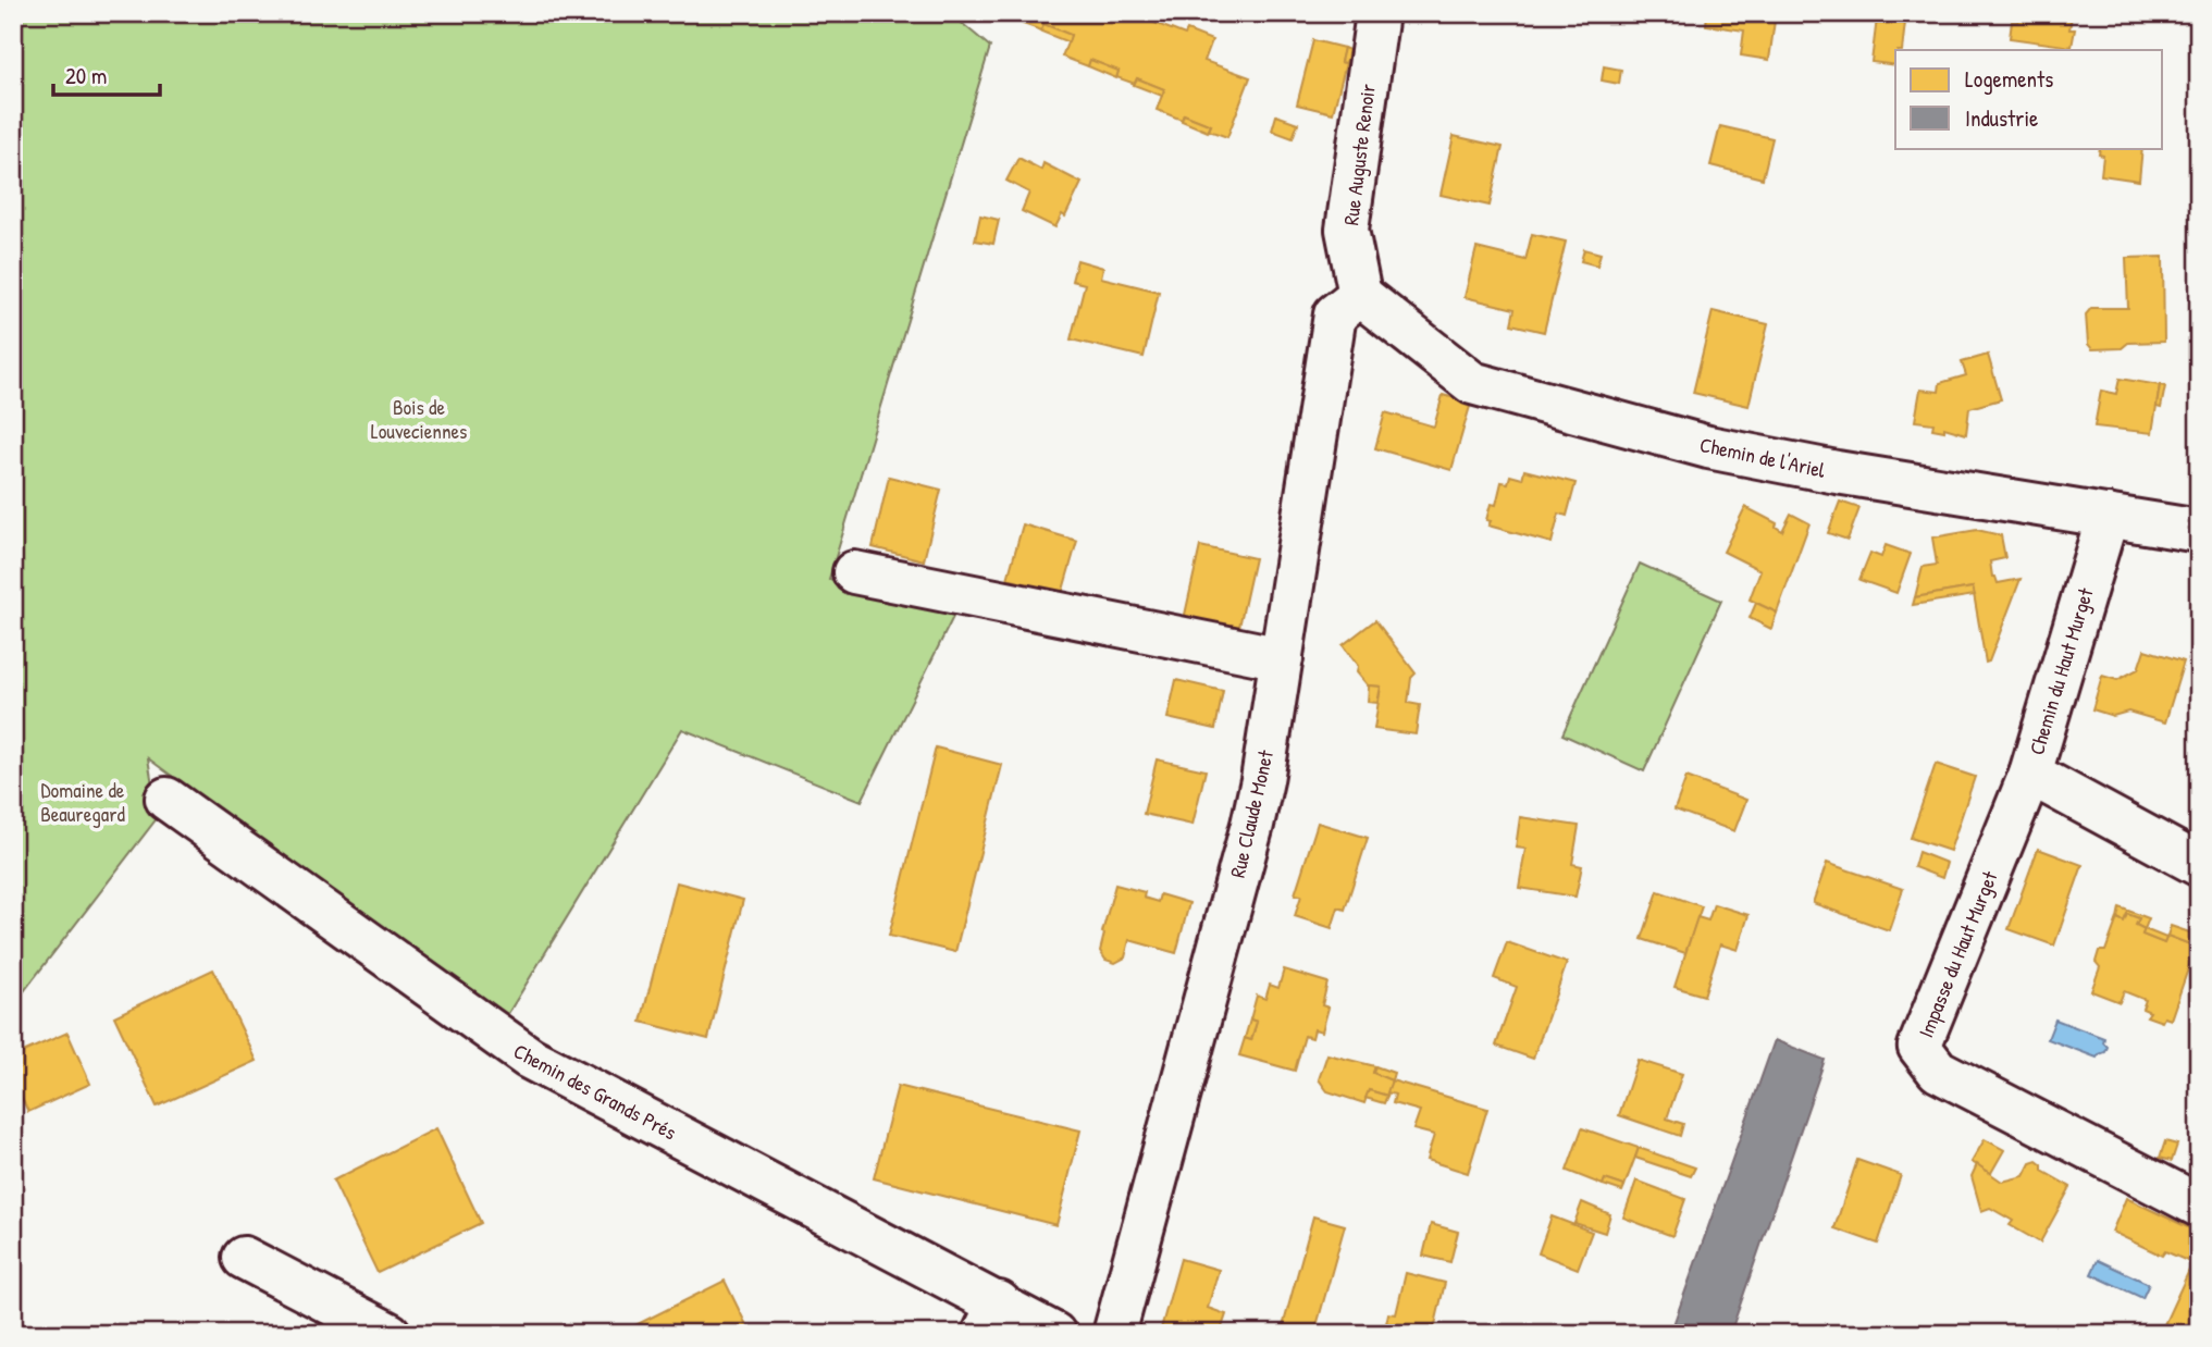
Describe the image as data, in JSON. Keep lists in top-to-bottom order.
{
  "streets": {
    "street": [
      "Rue Auguste Renoir",
      "Chemin de l'Ariel",
      "Chemin du Haut Murget",
      "Rue Claude Monet",
      "Impasse du Haut Murget",
      "Chemin des Grands Prés"
    ]
  },
  "crossings": [
    ["Rue Auguste Renoir", "Chemin de l'Ariel"],
    ["Rue Auguste Renoir", "Rue Claude Monet"],
    ["Chemin de l'Ariel", "Chemin du Haut Murget"],
    ["Chemin de l'Ariel", "Rue Claude Monet"],
    ["Chemin du Haut Murget", "Impasse du Haut Murget"]
  ],
  "parks": ["Bois de Louveciennes", "Domaine de Beauregard"],
  "legend": ["Logements", "Industrie"],
  "scale_bar": "20 m"
}
